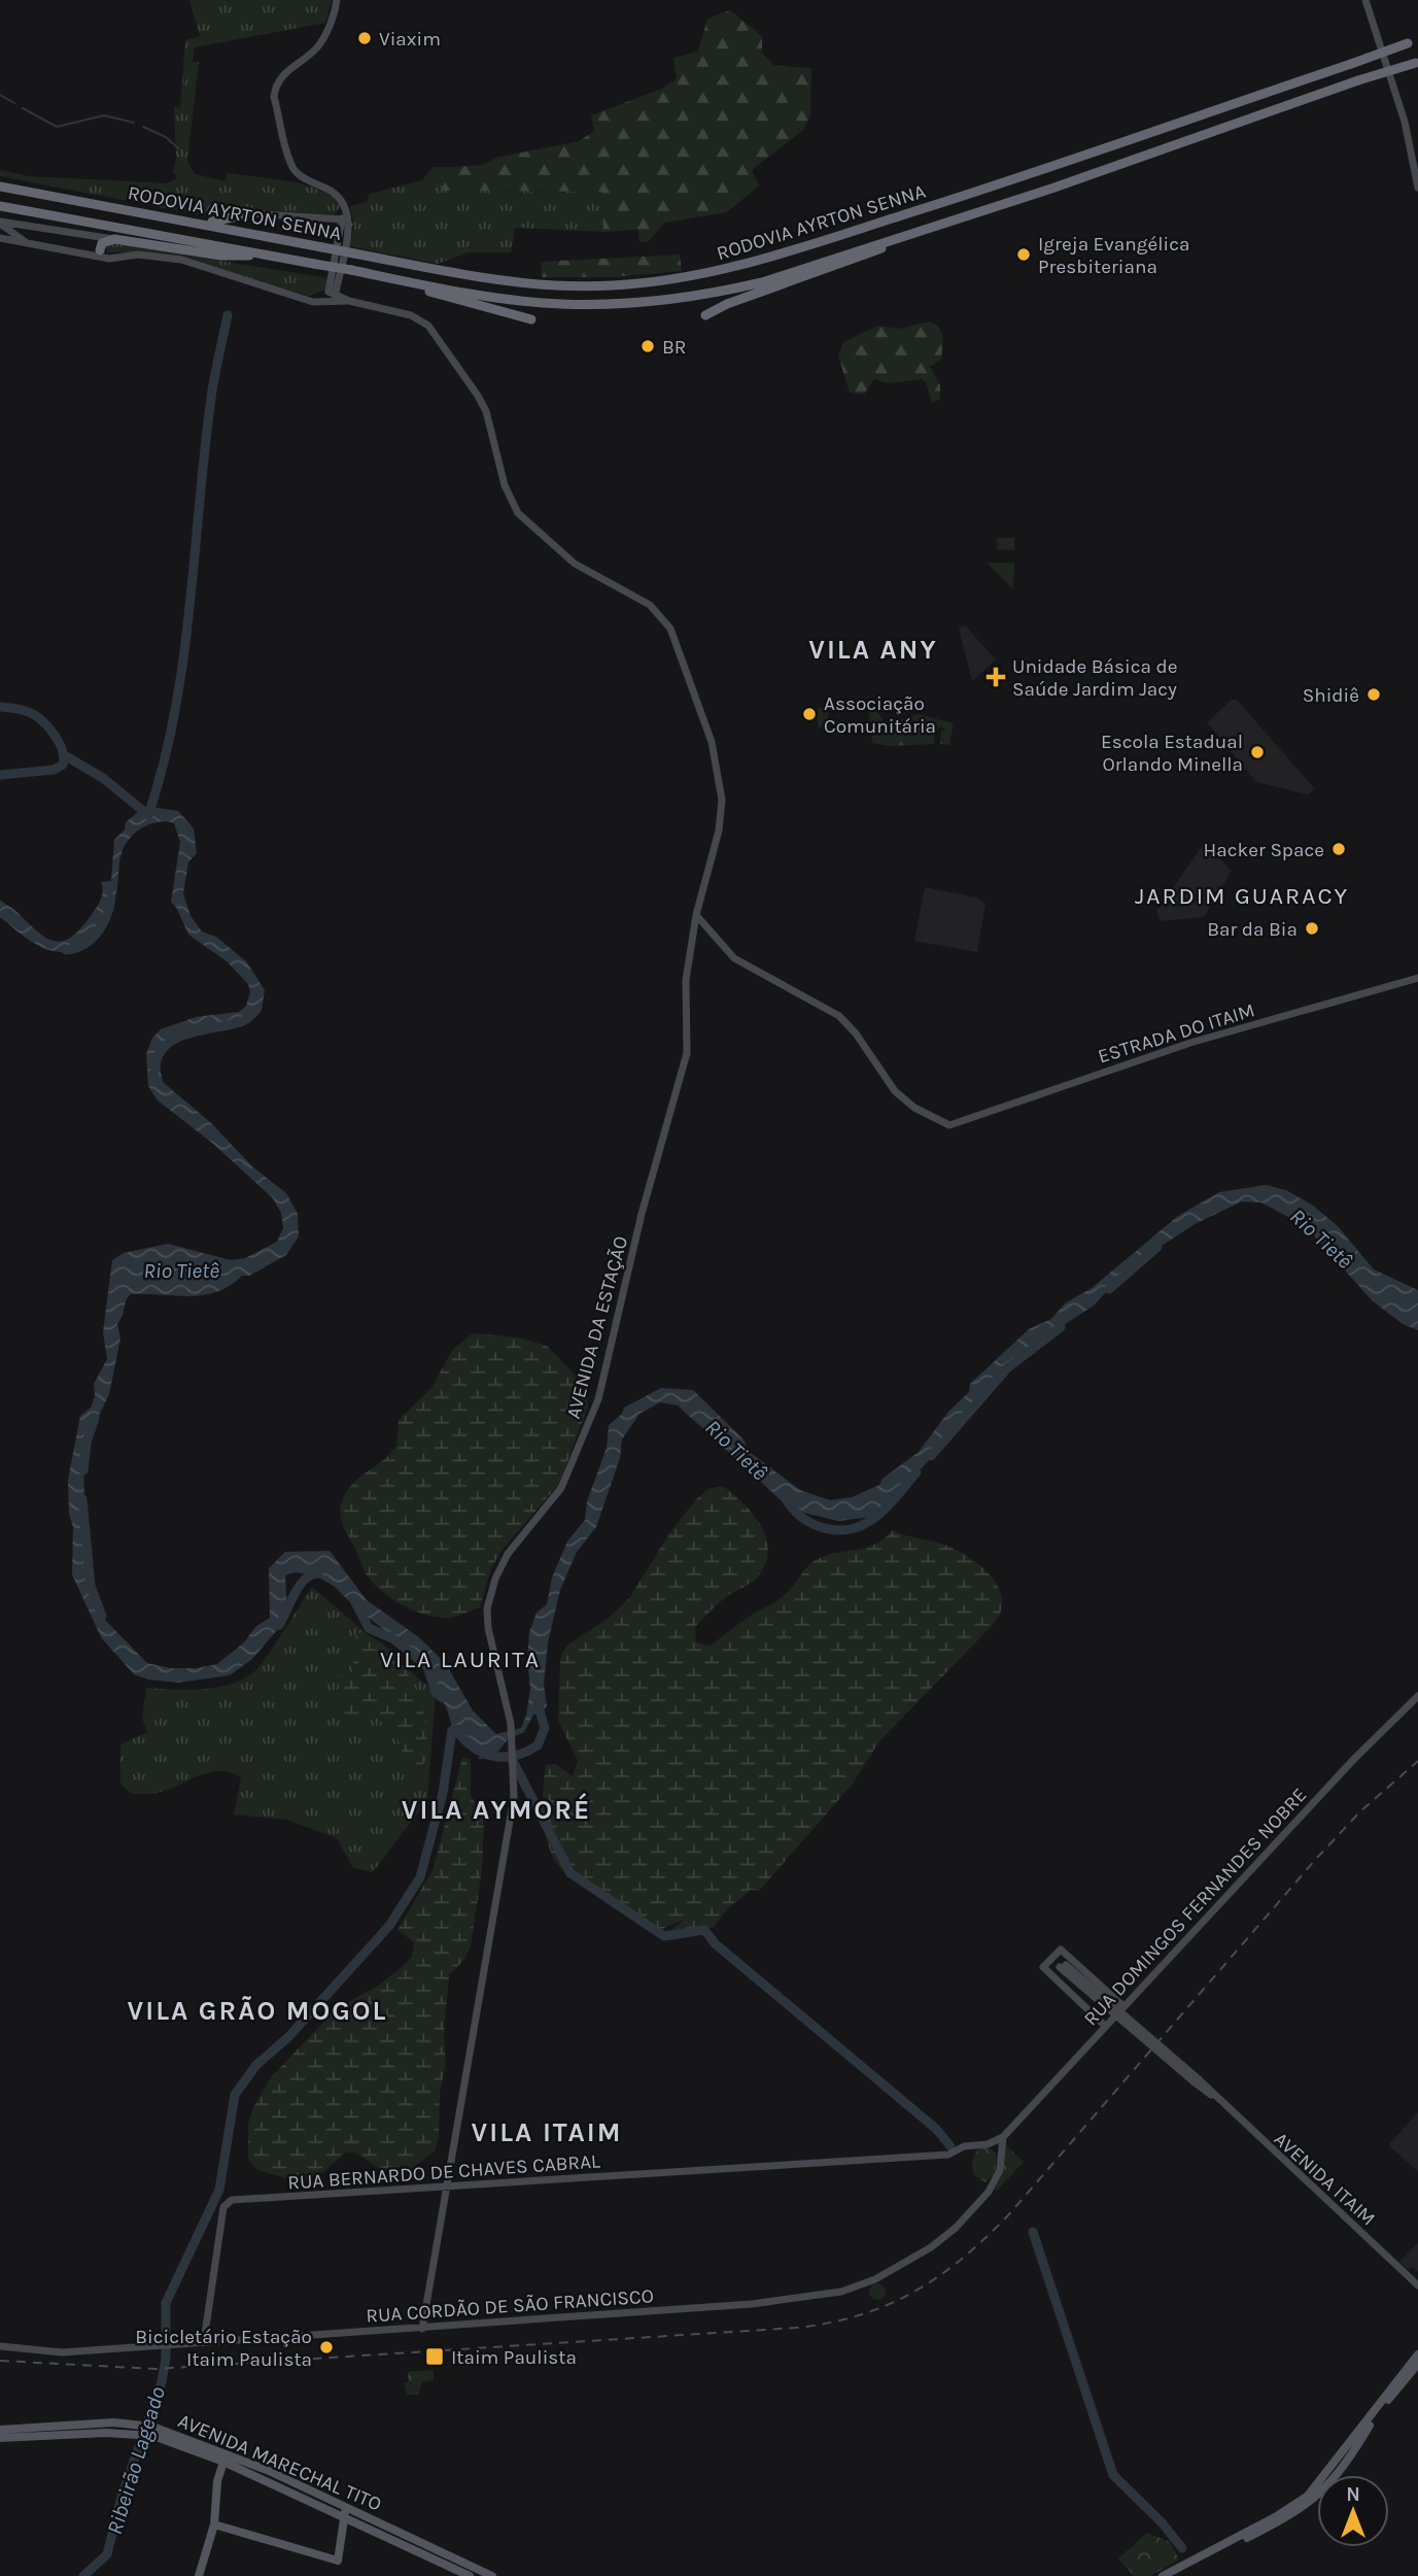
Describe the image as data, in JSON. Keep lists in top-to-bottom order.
{
  "streets": {
    "highway": ["RODOVIA AYRTON SENNA"],
    "main road": ["AVENIDA MARECHAL TITO"],
    "street": [
      "ESTRADA DO ITAIM",
      "AVENIDA DA ESTAÇÃO",
      "RUA DOMINGOS FERNANDES NOBRE",
      "RUA BERNARDO DE CHAVES CABRAL",
      "AVENIDA ITAIM",
      "RUA CORDÃO DE SÃO FRANCISCO"
    ]
  },
  "crossings": [
    ["ESTRADA DO ITAIM", "AVENIDA DA ESTAÇÃO"],
    ["AVENIDA DA ESTAÇÃO", "RUA BERNARDO DE CHAVES CABRAL"],
    ["AVENIDA DA ESTAÇÃO", "RUA CORDÃO DE SÃO FRANCISCO"],
    ["RUA DOMINGOS FERNANDES NOBRE", "RUA BERNARDO DE CHAVES CABRAL"],
    ["RUA BERNARDO DE CHAVES CABRAL", "RUA CORDÃO DE SÃO FRANCISCO"]
  ],
  "districts": [
    "VILA ANY",
    "JARDIM GUARACY",
    "VILA LAURITA",
    "VILA AYMORÉ",
    "VILA GRÃO MOGOL",
    "VILA ITAIM"
  ],
  "water": ["Rio Tietê", "Ribeirão Lageado"],
  "places": {
    "other": [
      "Viaxim",
      "Igreja Evangélica Presbiteriana",
      "BR",
      "Shidiê",
      "Associação Comunitária",
      "Escola Estadual Orlando Minella",
      "Hacker Space",
      "Bar da Bia",
      "Bicicletário Estação Itaim Paulista"
    ],
    "health": ["Unidade Básica de Saúde Jardim Jacy"],
    "transit": ["Itaim Paulista"]
  },
  "north": "top"
}
